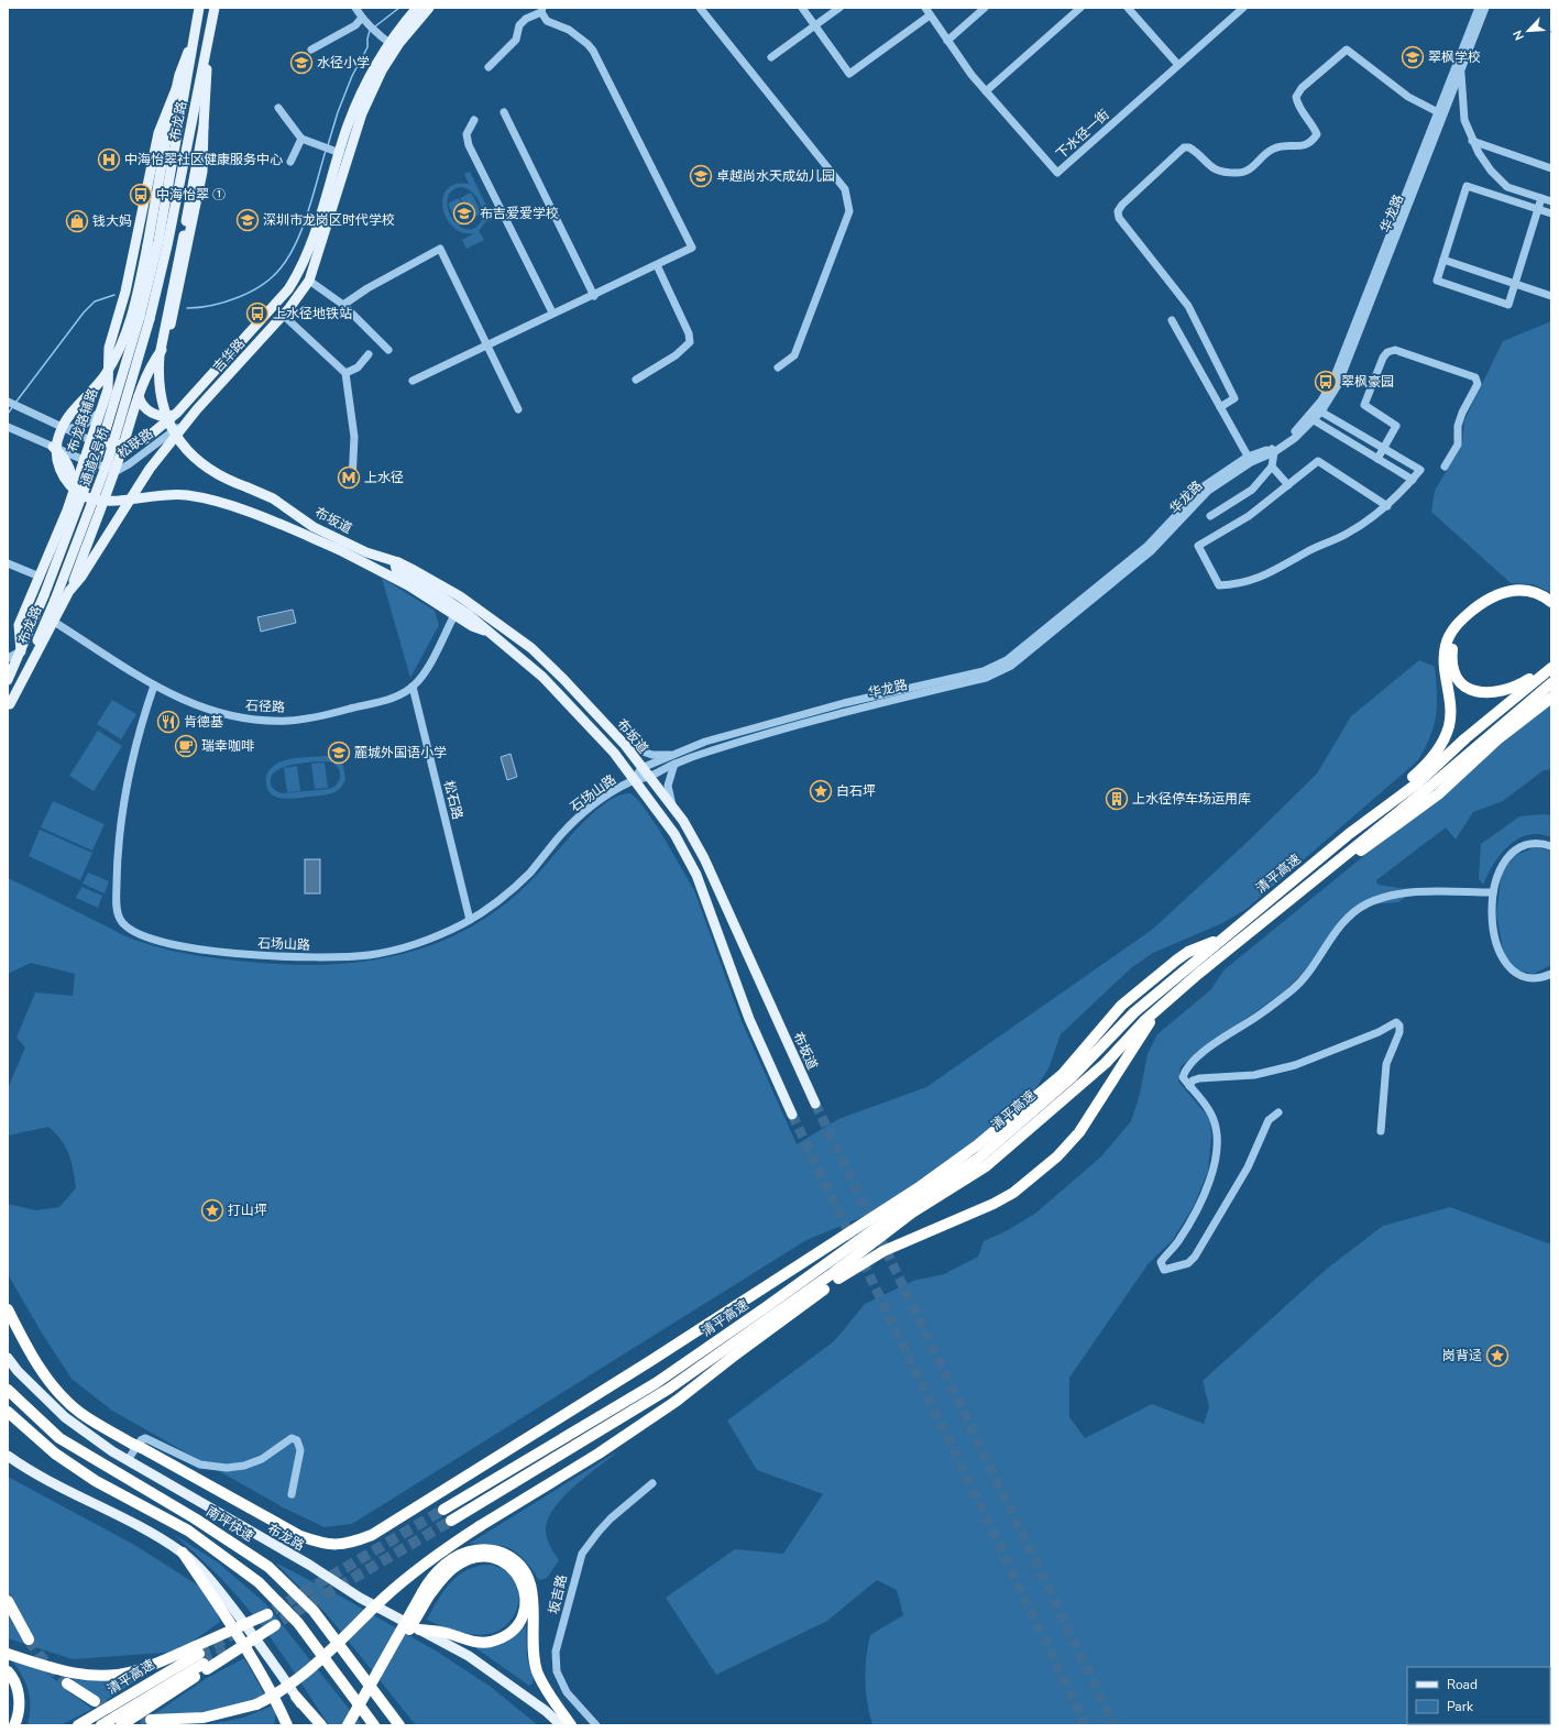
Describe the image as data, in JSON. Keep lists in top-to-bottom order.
{
  "streets": {
    "highway": ["清平高速", "南坪快速"],
    "main road": [
      "布龙路",
      "吉华路",
      "布龙路辅路",
      "通道2号桥",
      "布坂道"
    ],
    "street": [
      "下水径一街",
      "华龙路",
      "松联路",
      "石径路",
      "石场山路",
      "松石路",
      "坂吉路"
    ]
  },
  "crossings": [
    ["布龙路", "吉华路"],
    ["布龙路", "布龙路辅路"],
    ["布龙路", "通道2号桥"],
    ["华龙路", "布坂道"],
    ["华龙路", "石场山路"],
    ["吉华路", "松联路"],
    ["吉华路", "石径路"],
    ["布龙路辅路", "松联路"],
    ["布坂道", "石场山路"],
    ["石径路", "石场山路"],
    ["石径路", "松石路"],
    ["石场山路", "松石路"]
  ],
  "places": {
    "school or university": [
      "翠枫学校",
      "水径小学",
      "卓越尚水天成幼儿园",
      "布吉爱爱学校",
      "深圳市龙岗区时代学校",
      "麓城外国语小学"
    ],
    "hospital": ["中海怡翠社区健康服务中心"],
    "bus stop": ["中海怡翠 ①", "上水径地铁站", "翠枫豪园"],
    "shop": ["钱大妈"],
    "metro station": ["上水径"],
    "restaurant": ["肯德基"],
    "cafe": ["瑞幸咖啡"],
    "place": ["白石坪", "打山坪", "岗背迳"],
    "building": ["上水径停车场运用库"]
  },
  "legend": ["Road", "Park"],
  "north": "bottom left"
}
